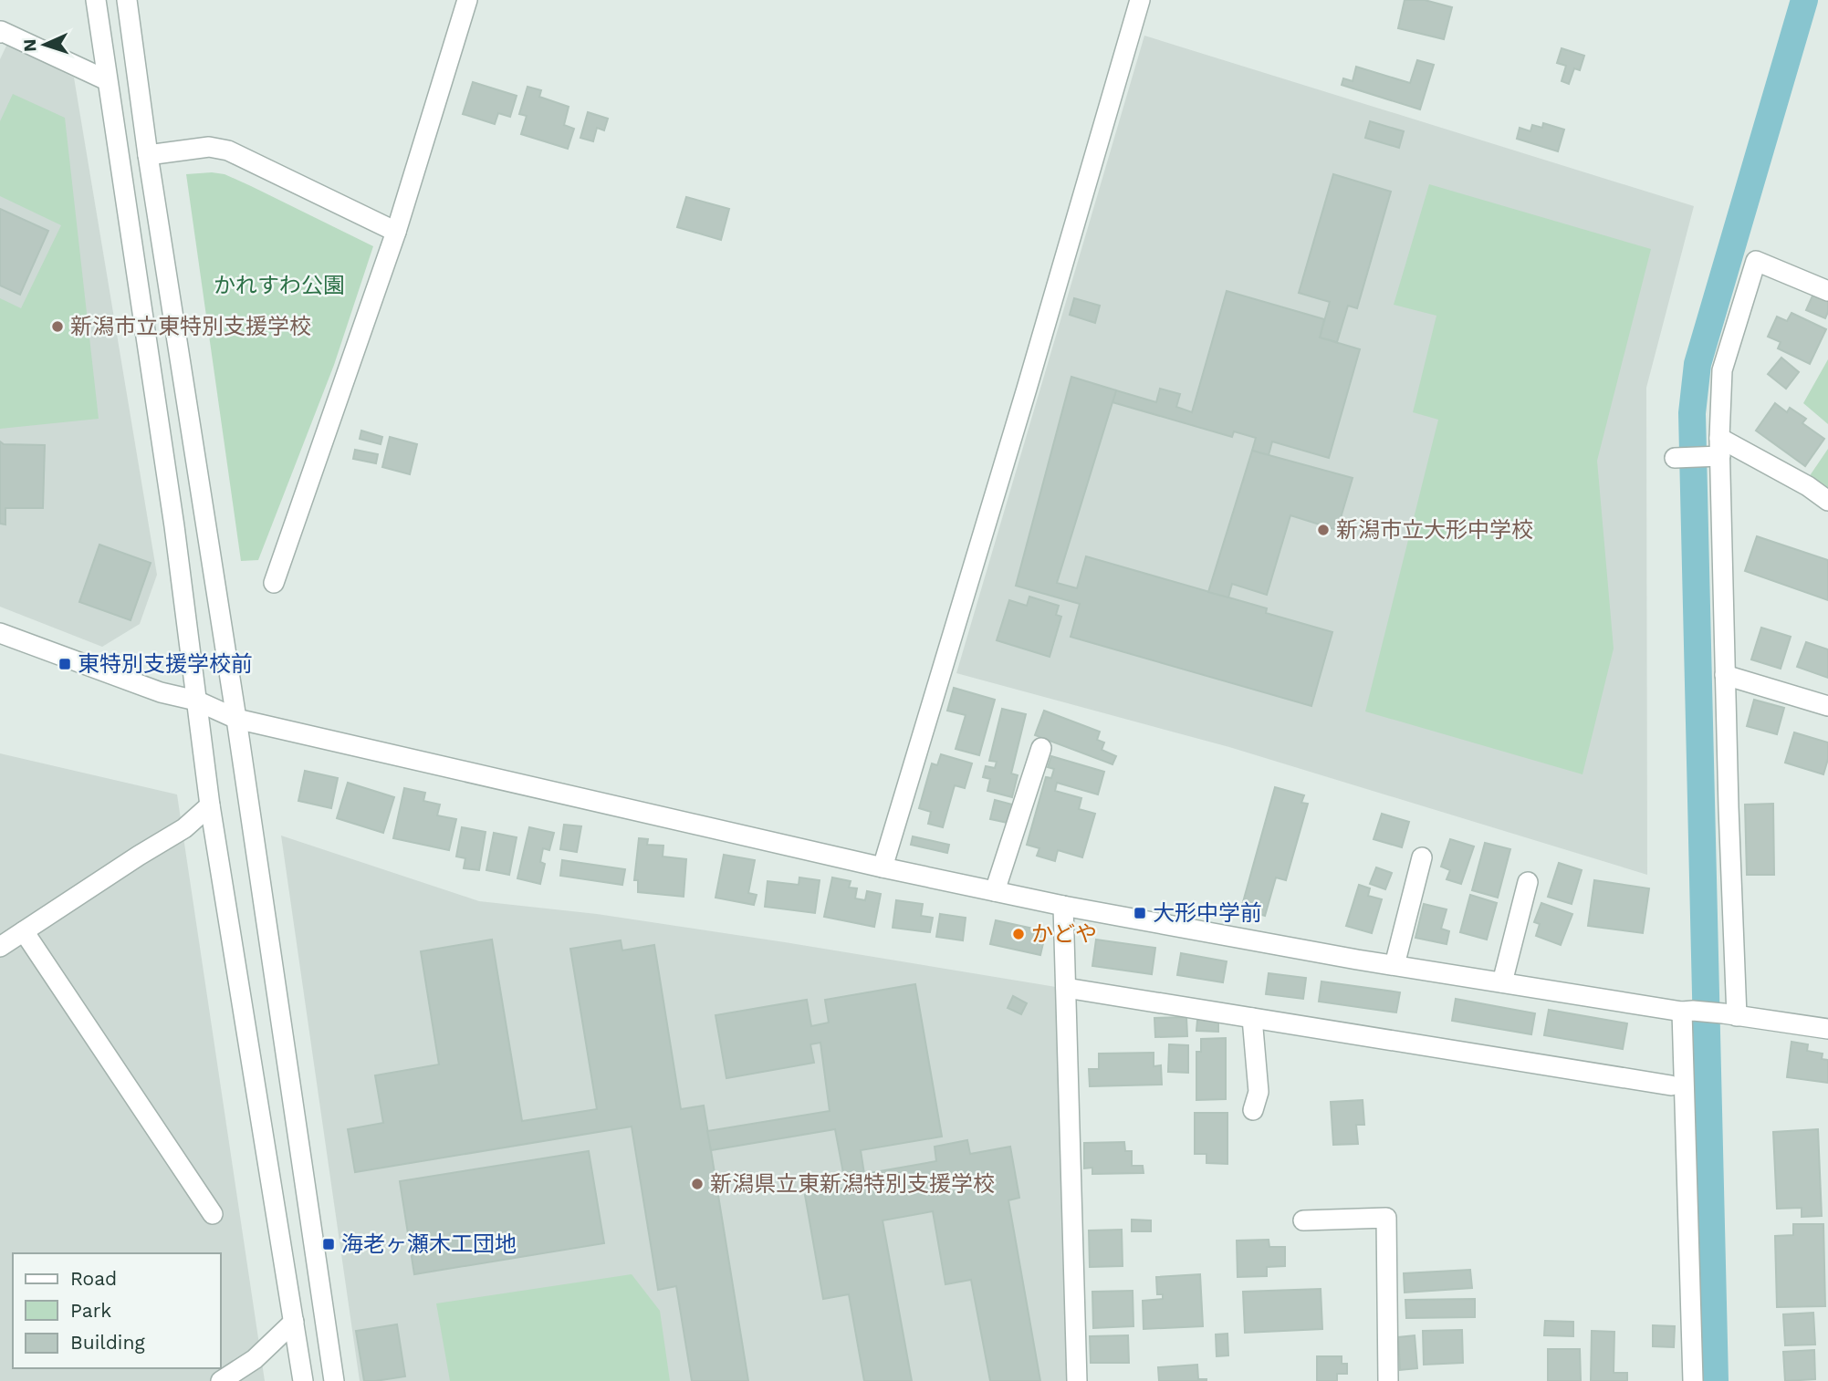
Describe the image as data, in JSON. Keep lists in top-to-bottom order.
{
  "parks": ["かれすわ公園"],
  "places": {
    "other": [
      "新潟市立東特別支援学校",
      "新潟市立大形中学校",
      "かどや",
      "新潟県立東新潟特別支援学校"
    ],
    "transit": ["東特別支援学校前", "大形中学前", "海老ヶ瀬木工団地"]
  },
  "legend": ["Road", "Park", "Building"],
  "north": "left"
}
